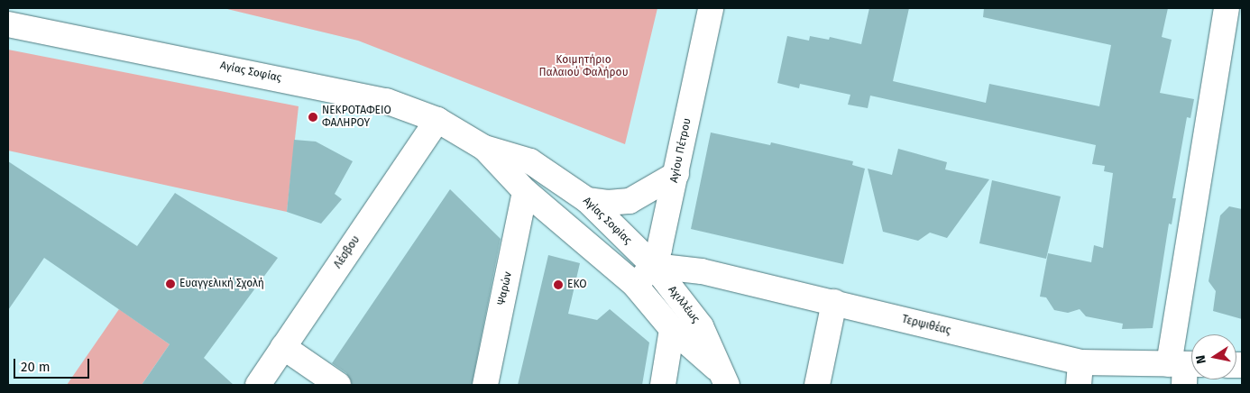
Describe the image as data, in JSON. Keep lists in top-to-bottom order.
{
  "streets": {
    "street": [
      "Αγίας Σοφίας",
      "Αγίου Πέτρου",
      "Λέσβου",
      "Ψαρών",
      "Αχιλλέως",
      "Τερψιθέας"
    ]
  },
  "crossings": [
    ["Αγίας Σοφίας", "Αγίου Πέτρου"],
    ["Αγίας Σοφίας", "Λέσβου"],
    ["Αγίας Σοφίας", "Ψαρών"],
    ["Αγίας Σοφίας", "Αχιλλέως"],
    ["Αγίας Σοφίας", "Τερψιθέας"],
    ["Αγίου Πέτρου", "Αχιλλέως"],
    ["Αγίου Πέτρου", "Τερψιθέας"],
    ["Αχιλλέως", "Τερψιθέας"]
  ],
  "parks": ["Κοιμητήριο Παλαιού Φαλήρου"],
  "places": ["ΝΕΚΡΟΤΑΦΕΙΟ ΦΑΛΗΡΟΥ", "Ευαγγελική Σχολή", "EKO"],
  "scale_bar": "20 m",
  "north": "left"
}
